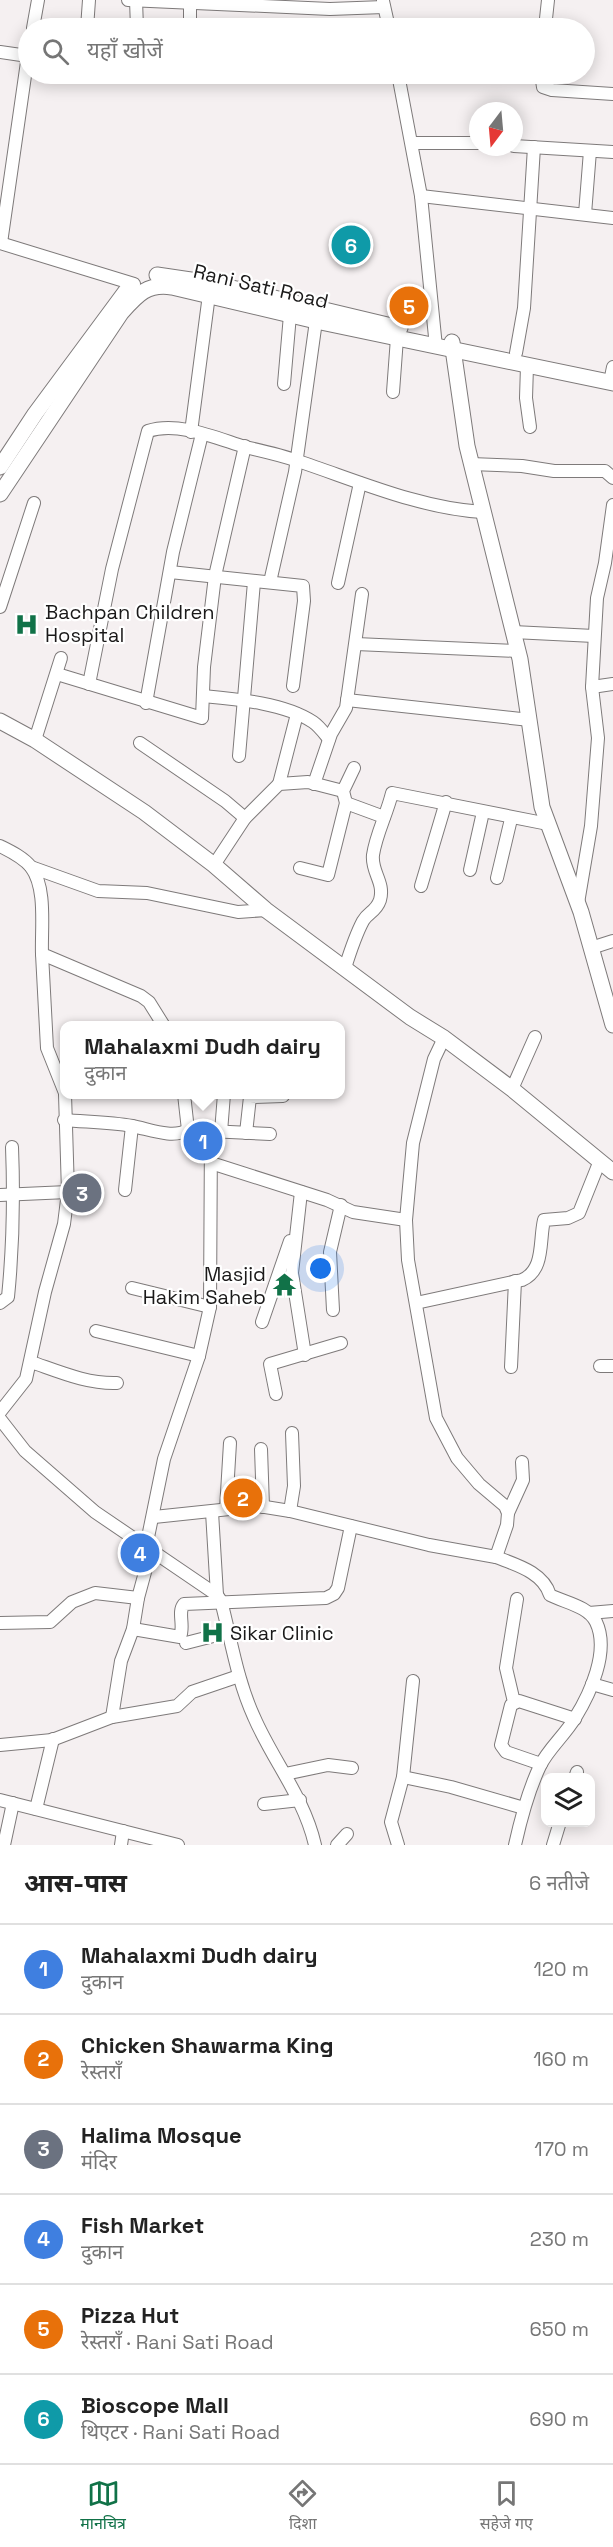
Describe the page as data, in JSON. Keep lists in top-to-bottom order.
{
  "streets": {
    "street": ["Rani Sati Road"]
  },
  "places": {
    "hospital": ["Bachpan Children Hospital", "Sikar Clinic"],
    "temple": ["Masjid Hakim Saheb"]
  },
  "north": "bottom",
  "page": {
    "search": "यहाँ खोजें",
    "pins": [
      "6",
      "5",
      "1",
      "3",
      "2",
      "4"
    ],
    "popup": ["Mahalaxmi Dudh dairy", "दुकान"],
    "heading": ["आस-पास", "6 नतीजे"],
    "list": [
      {
        "mark": "1",
        "name": "Mahalaxmi Dudh dairy",
        "note": "दुकान",
        "value": "120 m"
      },
      {
        "mark": "2",
        "name": "Chicken Shawarma King",
        "note": "रेस्तराँ",
        "value": "160 m"
      },
      {
        "mark": "3",
        "name": "Halima Mosque",
        "note": "मंदिर",
        "value": "170 m"
      },
      {
        "mark": "4",
        "name": "Fish Market",
        "note": "दुकान",
        "value": "230 m"
      },
      {
        "mark": "5",
        "name": "Pizza Hut",
        "note": "रेस्तराँ · Rani Sati Road",
        "value": "650 m"
      },
      {
        "mark": "6",
        "name": "Bioscope Mall",
        "note": "थिएटर · Rani Sati Road",
        "value": "690 m"
      }
    ],
    "nav": ["मानचित्र", "दिशा", "सहेजे गए"]
  }
}
